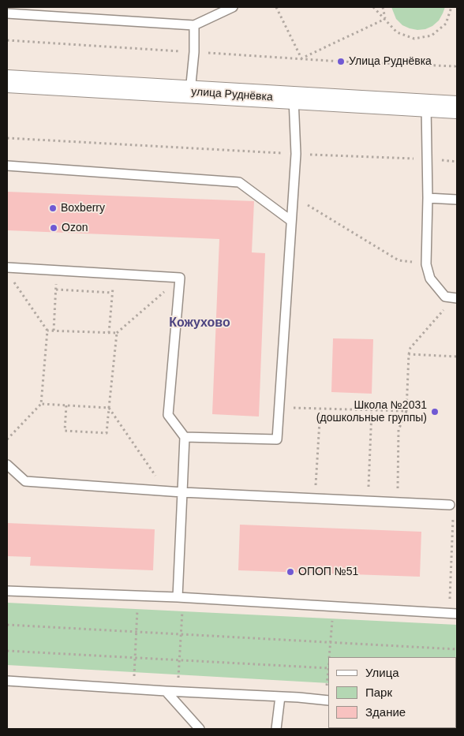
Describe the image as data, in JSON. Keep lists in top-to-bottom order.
{
  "streets": {
    "street": ["улица Руднёвка"]
  },
  "districts": ["Кожухово"],
  "places": [
    "Улица Руднёвка",
    "Boxberry",
    "Ozon",
    "Школа №2031 (дошкольные группы)",
    "ОПОП №51"
  ],
  "legend": ["Улица", "Парк", "Здание"]
}
